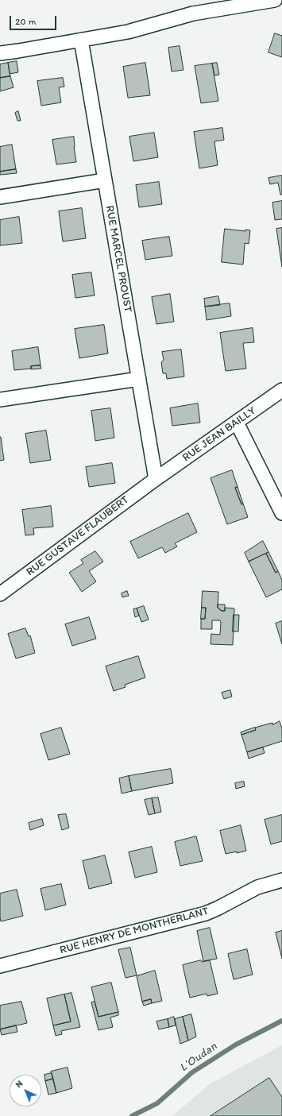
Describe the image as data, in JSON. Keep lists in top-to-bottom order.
{
  "streets": {
    "street": [
      "RUE MARCEL PROUST",
      "RUE JEAN BAILLY",
      "RUE GUSTAVE FLAUBERT",
      "RUE HENRY DE MONTHERLANT"
    ]
  },
  "crossings": [
    ["RUE MARCEL PROUST", "RUE JEAN BAILLY"],
    ["RUE MARCEL PROUST", "RUE GUSTAVE FLAUBERT"],
    ["RUE JEAN BAILLY", "RUE GUSTAVE FLAUBERT"]
  ],
  "water": ["L'Oudan"],
  "scale_bar": "20 m",
  "north": "top left"
}
